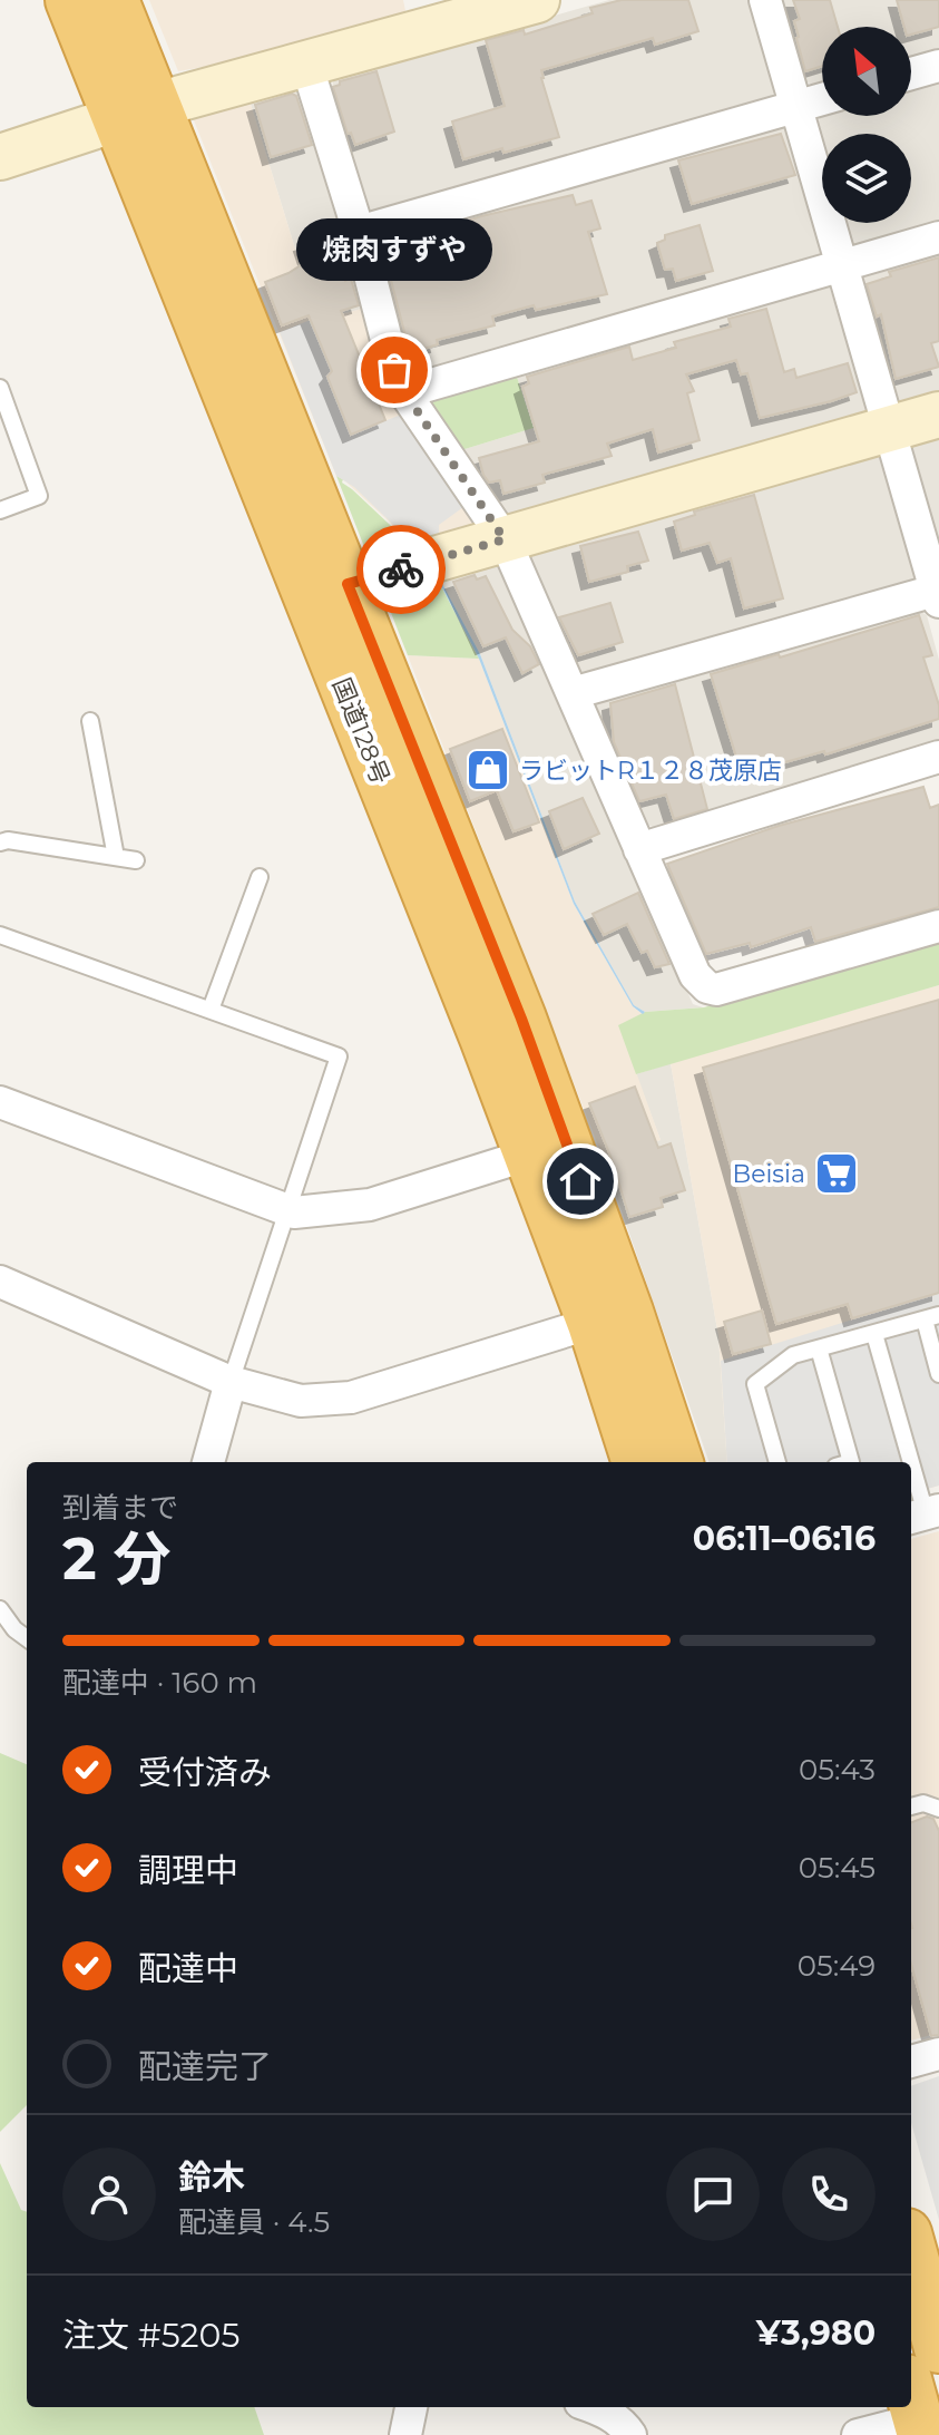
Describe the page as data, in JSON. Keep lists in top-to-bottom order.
{
  "streets": {
    "highway": ["国道128号"]
  },
  "places": {
    "other": ["焼肉すずや"],
    "shop": ["ラビットR１２８茂原店"],
    "supermarket": ["Beisia"]
  },
  "north": "top left",
  "page": {
    "bubble": "焼肉すずや",
    "heading": ["2 分", "到着まで", "06:11–06:16"],
    "panel": [
      "鈴木",
      "配達員 · 4.5",
      "注文 #5205",
      "¥3,980"
    ],
    "bar": "配達中 · 160 m",
    "list": [
      ["受付済み", "05:43"],
      ["調理中", "05:45"],
      ["配達中", "05:49"],
      "配達完了"
    ]
  }
}
